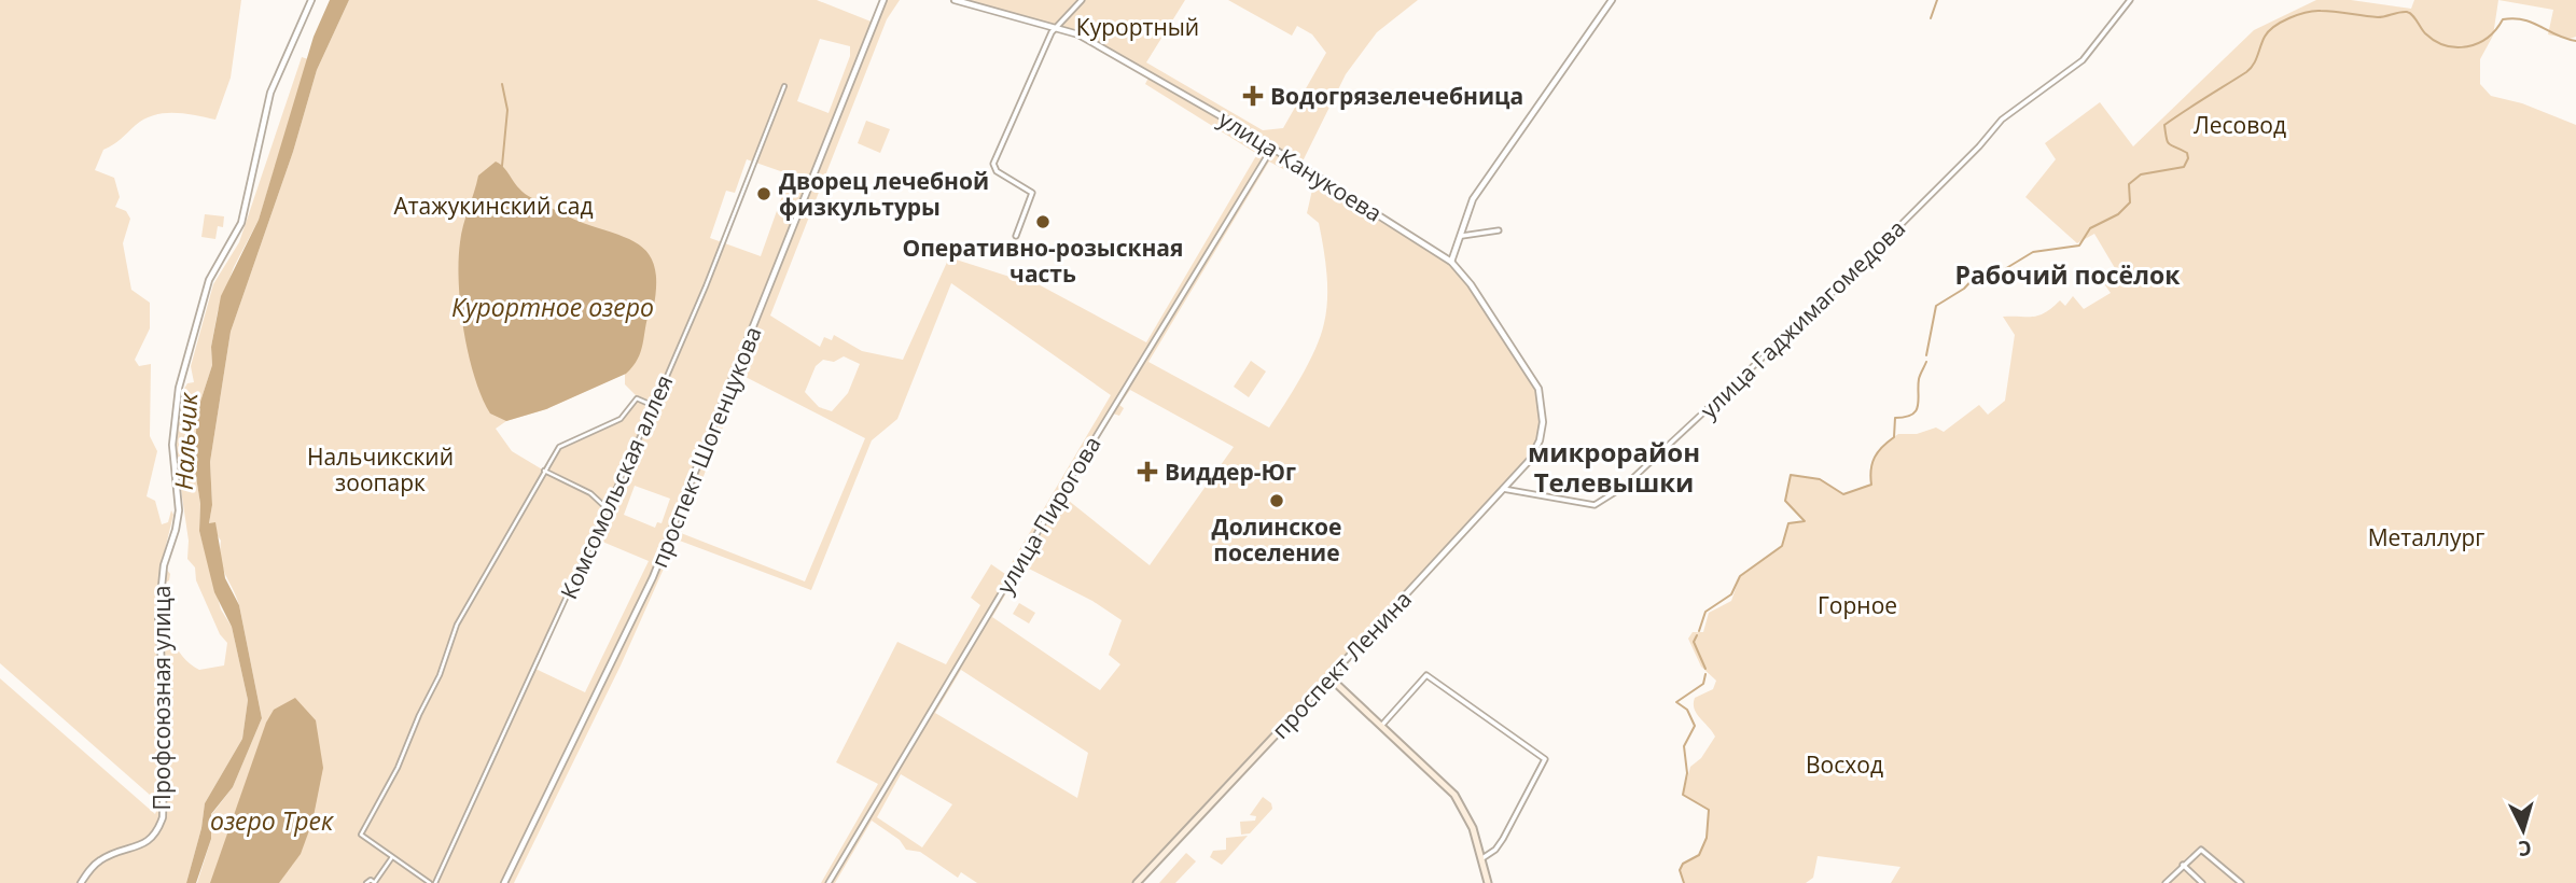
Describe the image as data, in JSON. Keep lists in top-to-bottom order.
{
  "streets": {
    "main road": ["проспект Ленина"],
    "street": [
      "улица Канукоева",
      "улица Гаджимагомедова",
      "проспект Шогенцукова",
      "Комсомольская аллея",
      "улица Пирогова",
      "Профсоюзная улица"
    ]
  },
  "crossings": [
    ["улица Канукоева", "улица Пирогова"],
    ["улица Канукоева", "проспект Ленина"],
    ["улица Гаджимагомедова", "проспект Ленина"]
  ],
  "districts": ["Рабочий посёлок", "микрорайон Телевышки"],
  "water": ["Курортное озеро", "Нальчик", "озеро Трек"],
  "parks": [
    "Курортный",
    "Лесовод",
    "Атажукинский сад",
    "Нальчикский зоопарк",
    "Металлург",
    "Горное",
    "Восход"
  ],
  "places": {
    "health": ["Водогрязелечебница", "Виддер-Юг"],
    "other": ["Дворец лечебной физкультуры", "Оперативно-розыскная часть", "Долинское поселение"]
  },
  "north": "bottom"
}
